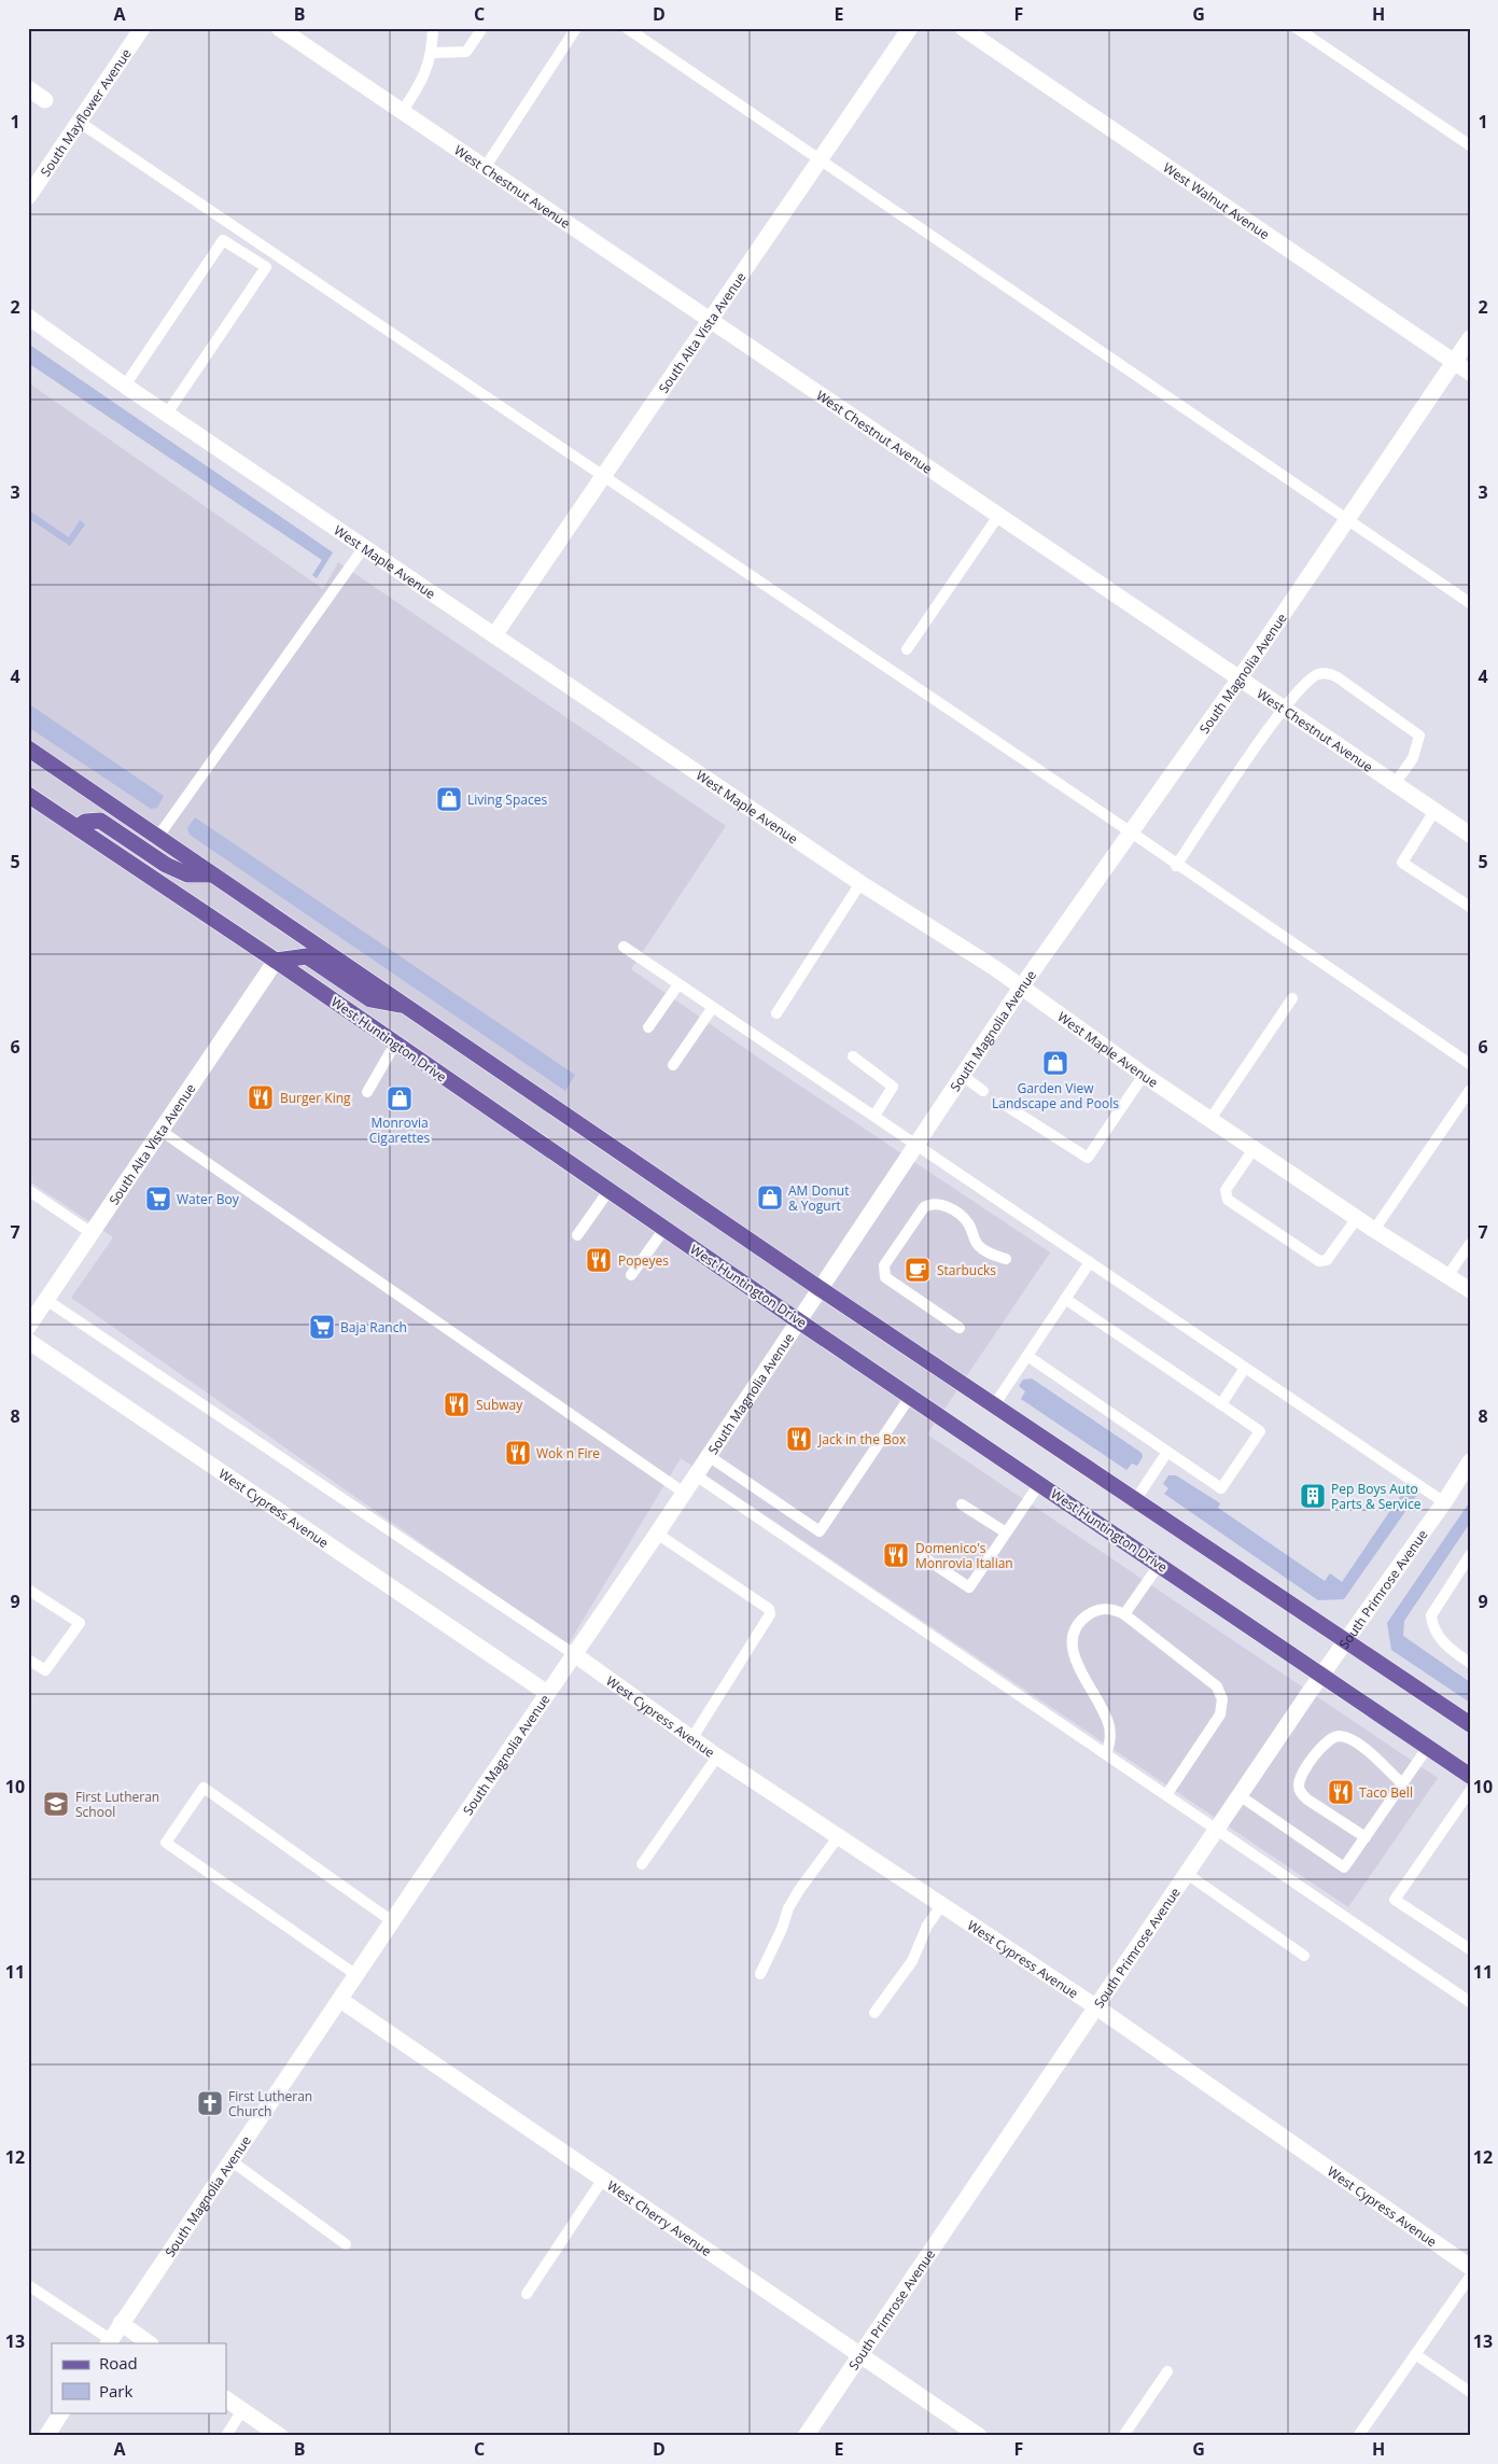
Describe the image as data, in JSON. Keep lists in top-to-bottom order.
{
  "streets": {
    "main road": ["West Huntington Drive"],
    "street": [
      "South Mayflower Avenue",
      "West Chestnut Avenue",
      "West Walnut Avenue",
      "South Alta Vista Avenue",
      "West Maple Avenue",
      "South Magnolia Avenue",
      "West Cypress Avenue",
      "South Primrose Avenue",
      "West Cherry Avenue"
    ]
  },
  "crossings": [
    ["West Chestnut Avenue", "South Alta Vista Avenue"],
    ["West Chestnut Avenue", "South Magnolia Avenue"],
    ["West Walnut Avenue", "South Magnolia Avenue"],
    ["South Alta Vista Avenue", "West Maple Avenue"],
    ["South Alta Vista Avenue", "West Huntington Drive"],
    ["West Maple Avenue", "South Magnolia Avenue"],
    ["South Magnolia Avenue", "West Huntington Drive"],
    ["South Magnolia Avenue", "West Cypress Avenue"],
    ["South Magnolia Avenue", "West Cherry Avenue"],
    ["West Huntington Drive", "South Primrose Avenue"],
    ["West Cypress Avenue", "South Primrose Avenue"],
    ["South Primrose Avenue", "West Cherry Avenue"]
  ],
  "places": {
    "shop": [
      "Living Spaces",
      "Garden View Landscape and Pools",
      "Monrovia Cigarettes",
      "AM Donut & Yogurt"
    ],
    "restaurant": [
      "Burger King",
      "Popeyes",
      "Subway",
      "Jack in the Box",
      "Wok n Fire",
      "Domenico's Monrovia Italian",
      "Taco Bell"
    ],
    "supermarket": ["Water Boy", "Baja Ranch"],
    "cafe": ["Starbucks"],
    "building": ["Pep Boys Auto Parts & Service"],
    "school or university": ["First Lutheran School"],
    "church": ["First Lutheran Church"]
  },
  "legend": ["Road", "Park"],
  "grid": {
    "columns": [
      "A",
      "B",
      "C",
      "D",
      "E",
      "F",
      "G",
      "H"
    ],
    "rows": [
      "1",
      "2",
      "3",
      "4",
      "5",
      "6",
      "7",
      "8",
      "9",
      "10",
      "11",
      "12",
      "13"
    ]
  }
}
